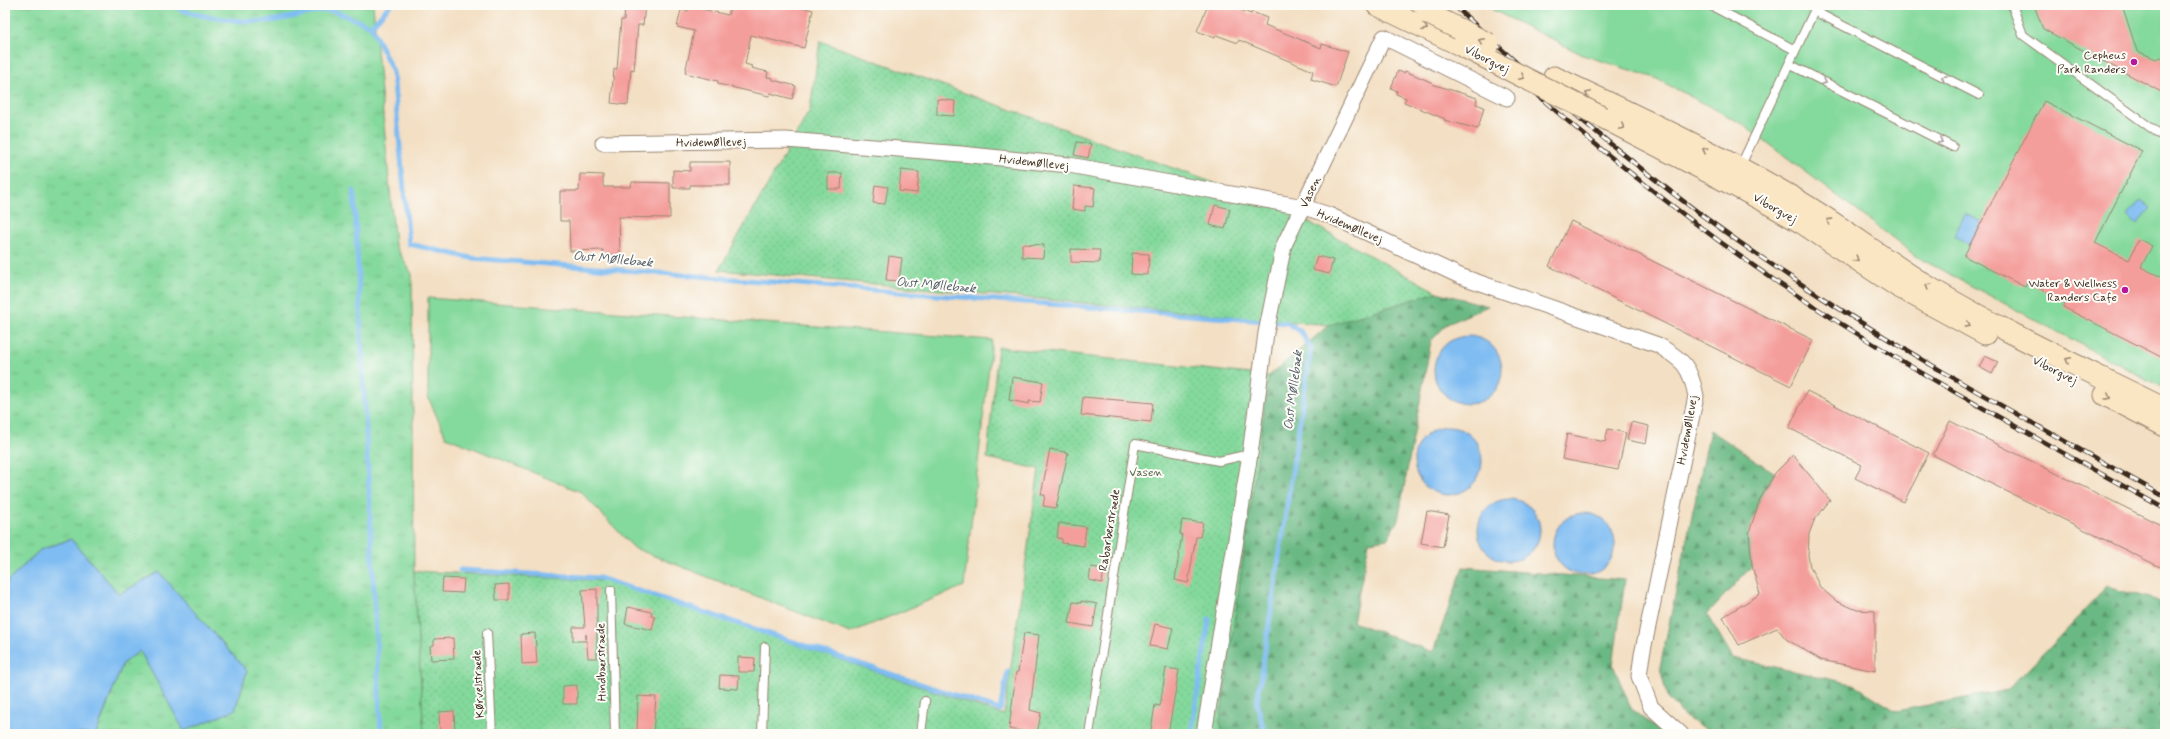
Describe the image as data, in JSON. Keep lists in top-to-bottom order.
{
  "streets": {
    "street": ["Viborgvej", "Hvidemøllevej", "Vasen"],
    "lane": ["Rabarberstræde", "Hindbærstræde", "Kørvelstræde"]
  },
  "crossings": [
    ["Viborgvej", "Vasen"],
    ["Hvidemøllevej", "Vasen"],
    ["Vasen", "Rabarberstræde"]
  ],
  "water": ["Oust Møllebæk"],
  "parks": ["Vasen"],
  "places": ["Cepheus Park Randers", "Water & Wellness Randers Cafe"]
}
